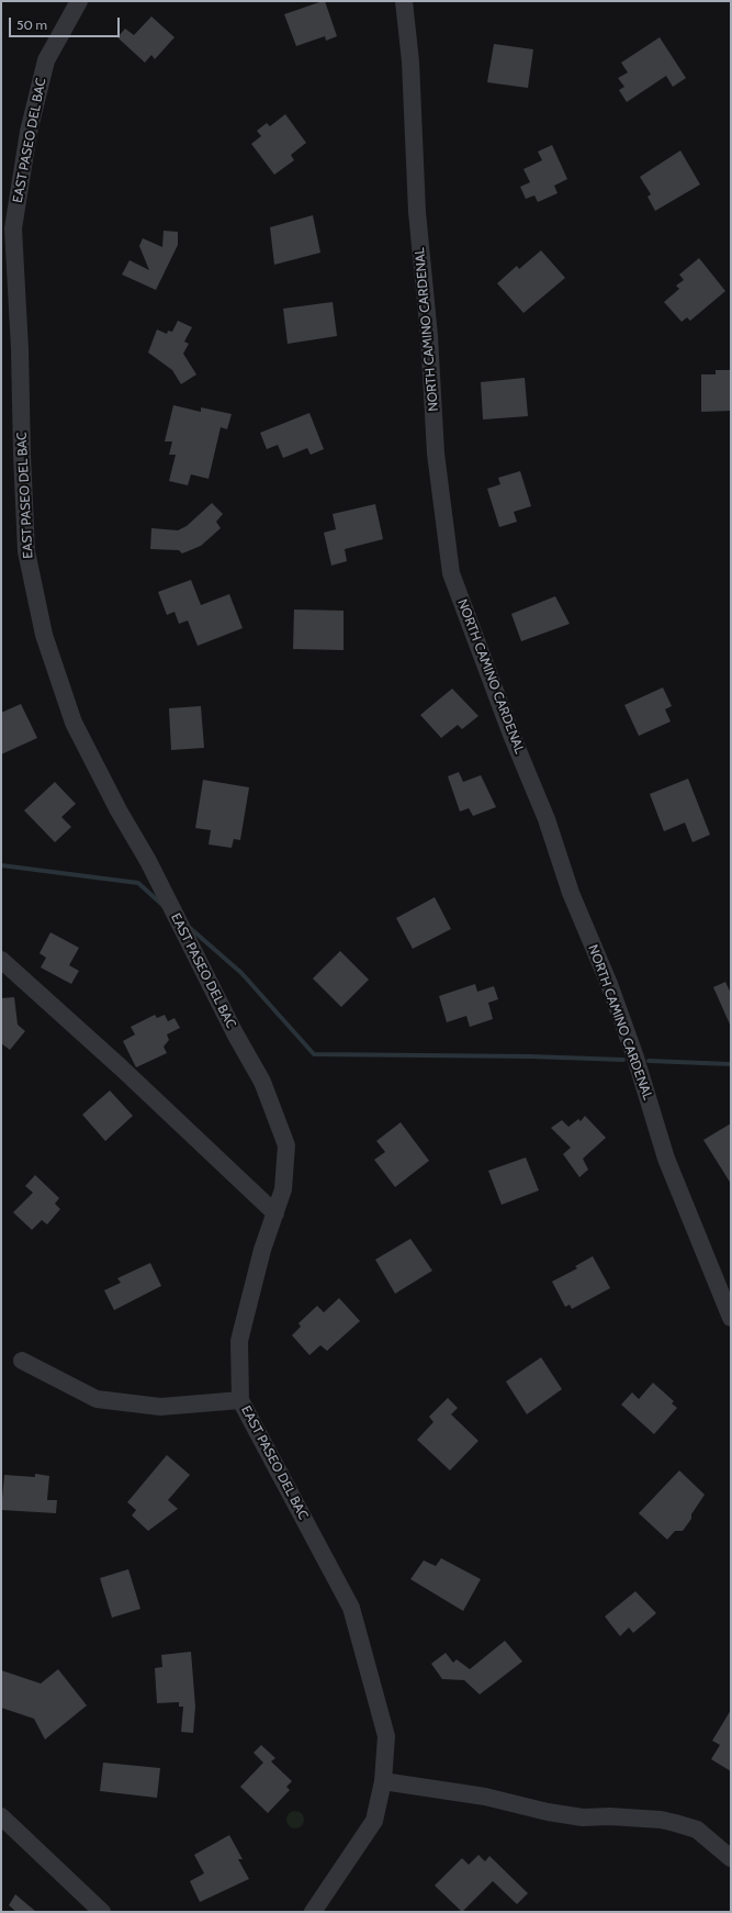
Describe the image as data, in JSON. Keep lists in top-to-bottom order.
{
  "streets": {
    "street": ["EAST PASEO DEL BAC", "NORTH CAMINO CARDENAL"]
  },
  "scale_bar": "50 m"
}
